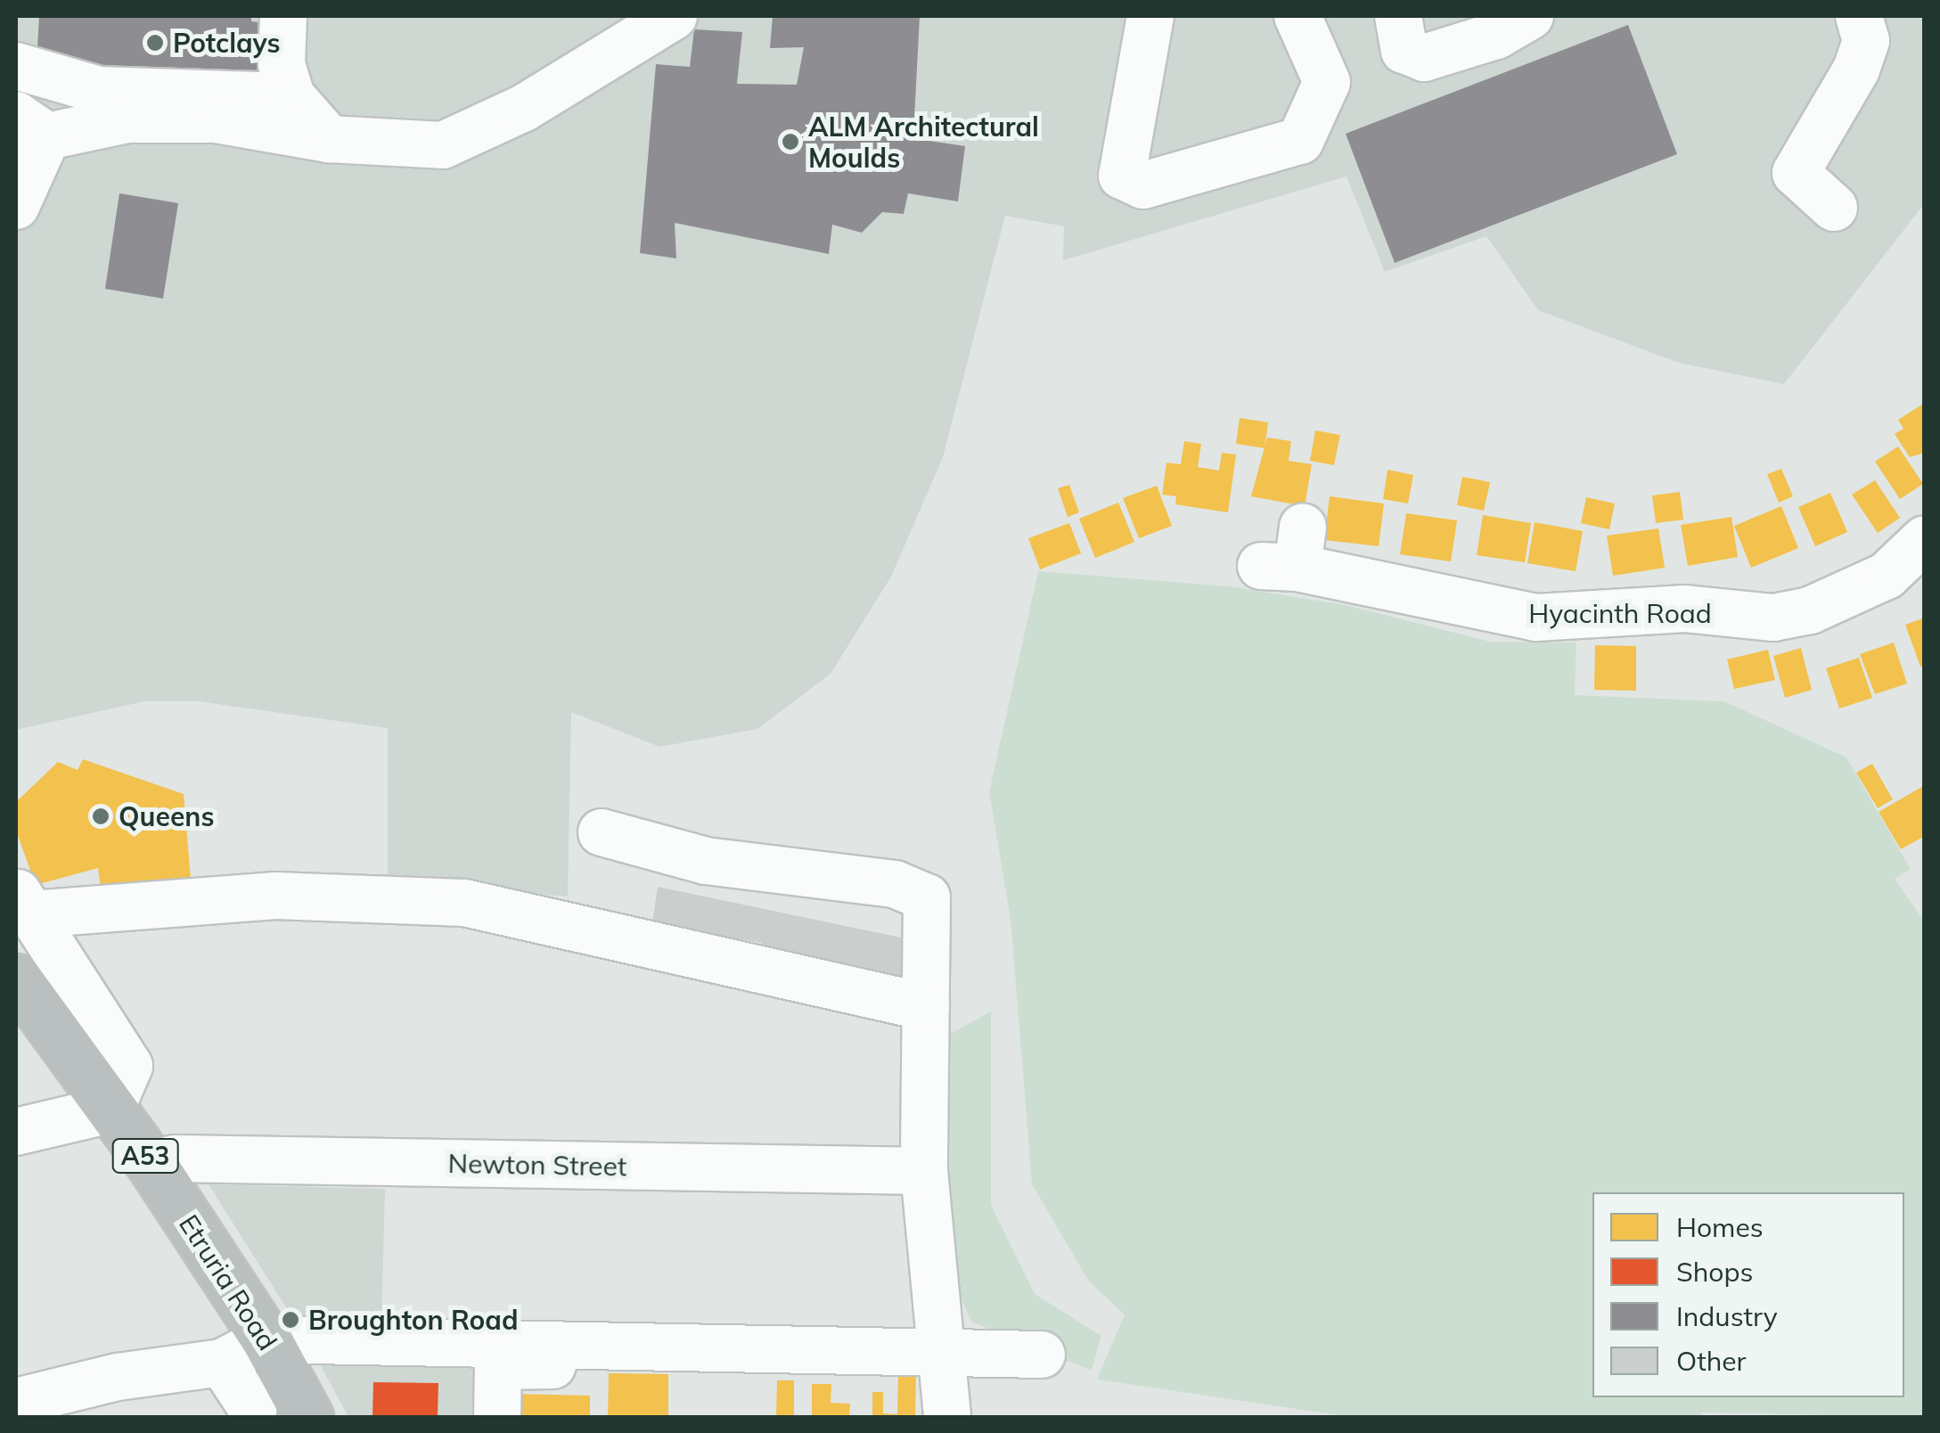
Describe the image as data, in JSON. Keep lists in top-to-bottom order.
{
  "streets": {
    "highway": ["A53", "Etruria Road"],
    "street": ["Hyacinth Road", "Newton Street"]
  },
  "crossings": [
    ["Newton Street", "Etruria Road"]
  ],
  "places": [
    "Potclays",
    "ALM Architectural Moulds",
    "Queens",
    "Broughton Road"
  ],
  "legend": [
    "Homes",
    "Shops",
    "Industry",
    "Other"
  ]
}
